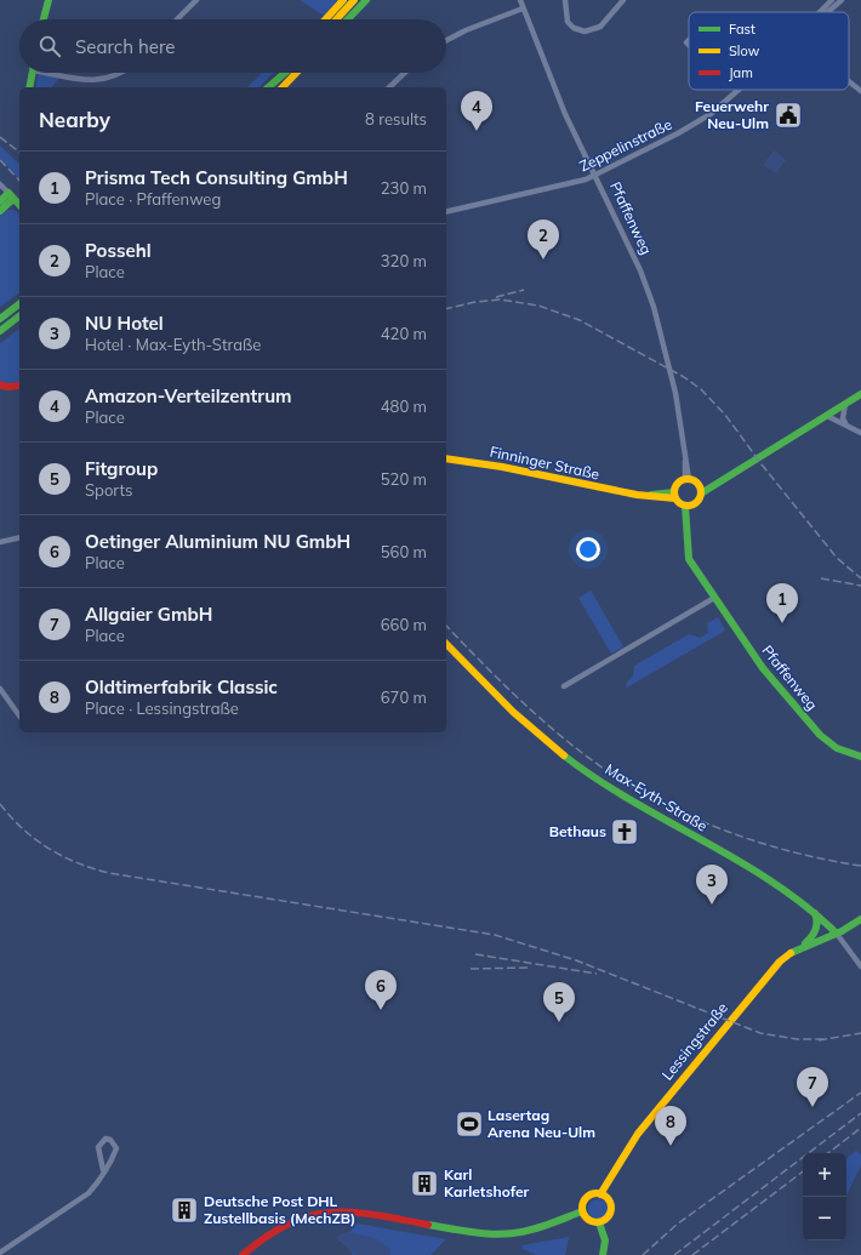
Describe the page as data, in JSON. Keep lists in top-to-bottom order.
{
  "streets": {
    "main road": [
      "Pfaffenweg",
      "Finninger Straße",
      "Max-Eyth-Straße",
      "Lessingstraße"
    ],
    "street": ["Zeppelinstraße"]
  },
  "crossings": [
    ["Zeppelinstraße", "Pfaffenweg"],
    ["Pfaffenweg", "Finninger Straße"],
    ["Max-Eyth-Straße", "Lessingstraße"]
  ],
  "places": {
    "public building": ["Feuerwehr Neu-Ulm"],
    "church": ["Bethaus"],
    "sports": ["Lasertag Arena Neu-Ulm"],
    "building": ["Karl Karletshofer", "Deutsche Post DHL Zustellbasis (MechZB)"]
  },
  "legend": ["Fast", "Slow", "Jam"],
  "page": {
    "search": "Search here",
    "heading": ["Nearby", "8 results"],
    "pins": [
      "4",
      "2",
      "1",
      "3",
      "6",
      "5",
      "7",
      "8"
    ],
    "list": [
      {
        "mark": "1",
        "name": "Prisma Tech Consulting GmbH",
        "note": "Place · Pfaffenweg",
        "value": "230 m"
      },
      {
        "mark": "2",
        "name": "Possehl",
        "note": "Place",
        "value": "320 m"
      },
      {
        "mark": "3",
        "name": "NU Hotel",
        "note": "Hotel · Max-Eyth-Straße",
        "value": "420 m"
      },
      {
        "mark": "4",
        "name": "Amazon-Verteilzentrum",
        "note": "Place",
        "value": "480 m"
      },
      {
        "mark": "5",
        "name": "Fitgroup",
        "note": "Sports",
        "value": "520 m"
      },
      {
        "mark": "6",
        "name": "Oetinger Aluminium NU GmbH",
        "note": "Place",
        "value": "560 m"
      },
      {
        "mark": "7",
        "name": "Allgaier GmbH",
        "note": "Place",
        "value": "660 m"
      },
      {
        "mark": "8",
        "name": "Oldtimerfabrik Classic",
        "note": "Place · Lessingstraße",
        "value": "670 m"
      }
    ],
    "map_buttons": ["+", "−"]
  }
}
